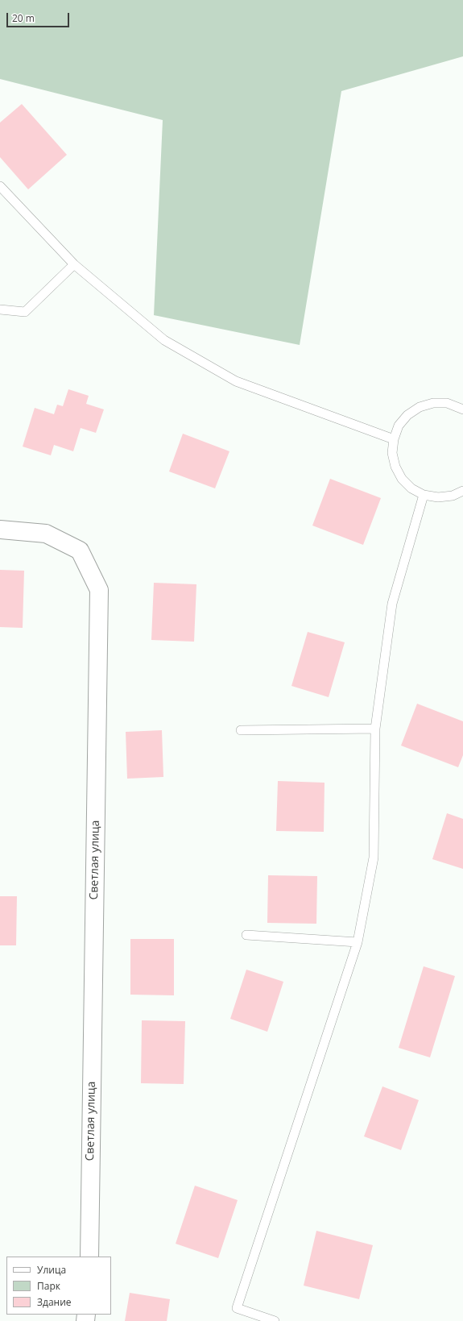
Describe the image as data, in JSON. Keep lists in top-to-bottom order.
{
  "streets": {
    "street": ["Светлая улица"]
  },
  "legend": ["Улица", "Парк", "Здание"],
  "scale_bar": "20 m"
}
